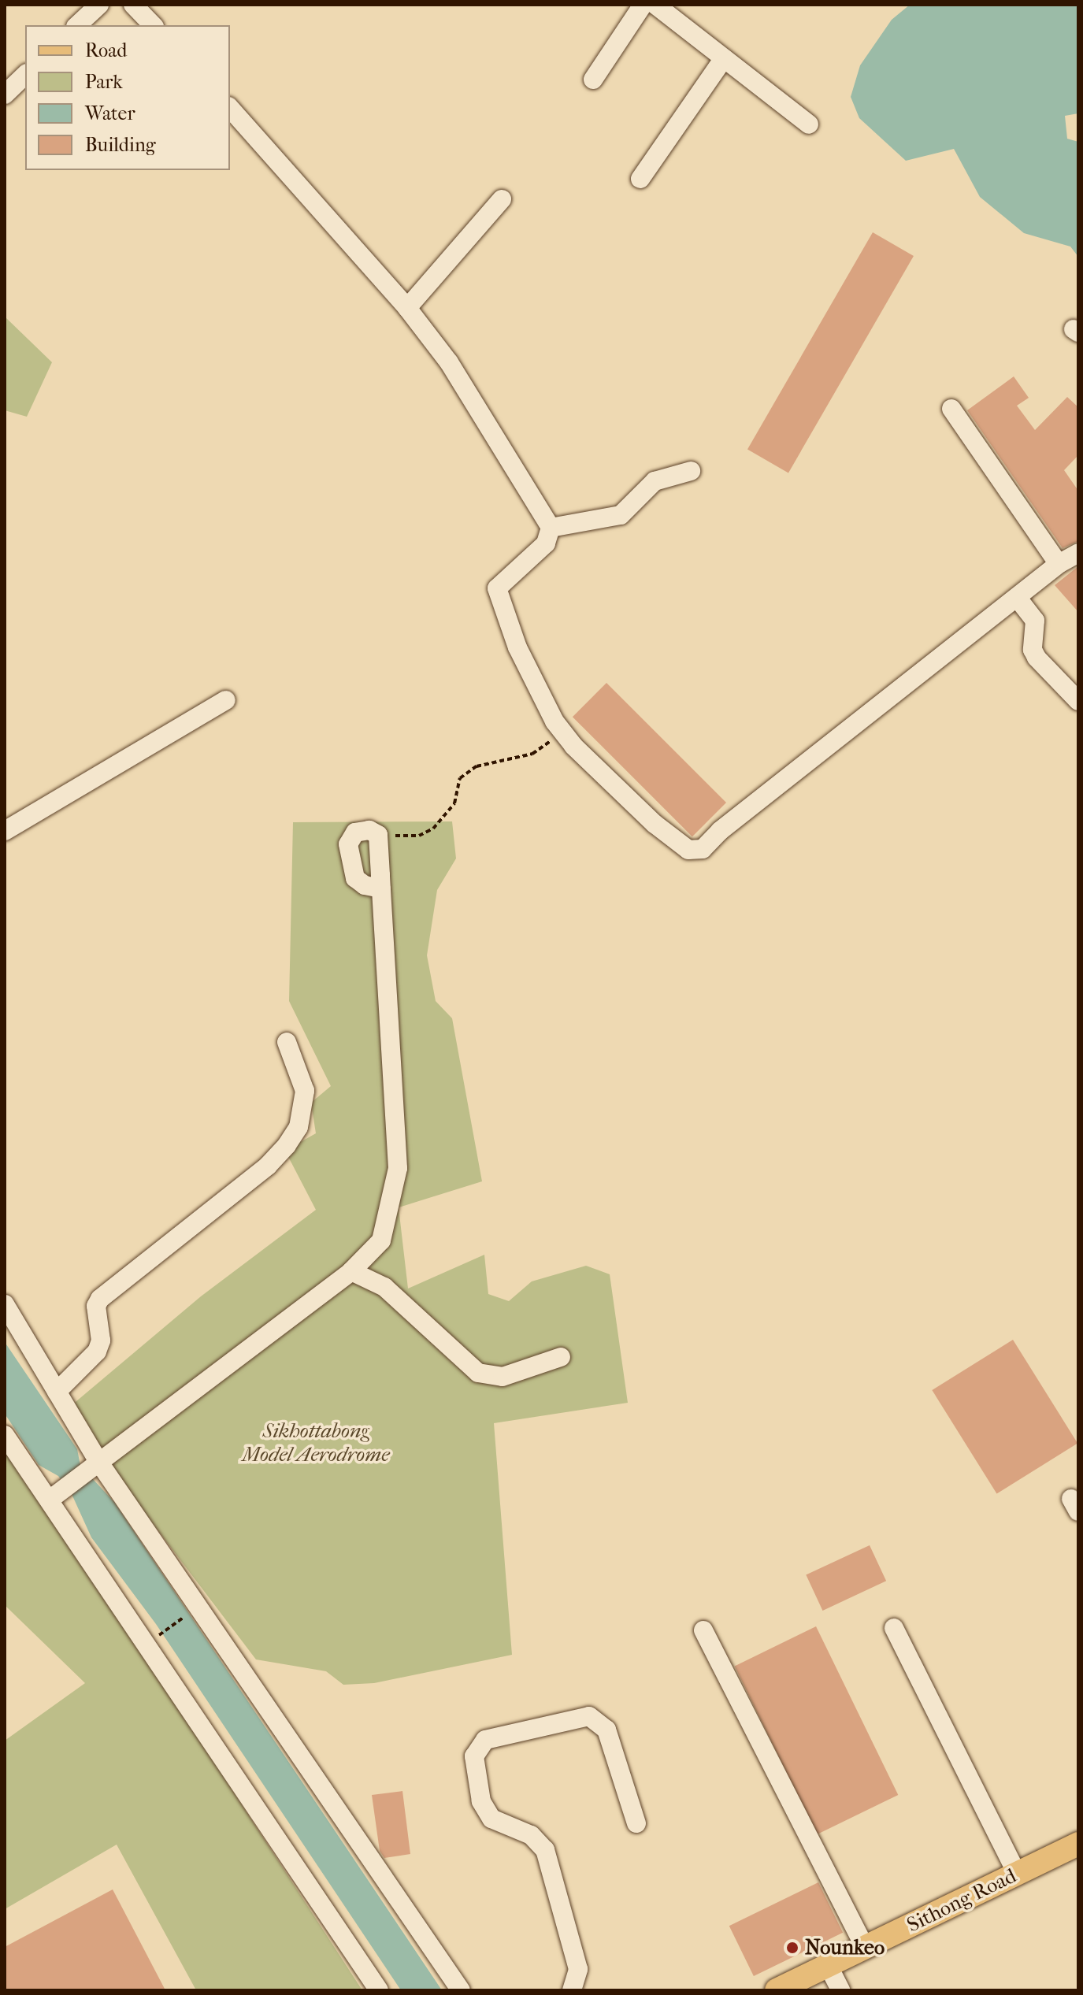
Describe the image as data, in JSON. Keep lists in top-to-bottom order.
{
  "streets": {
    "main road": ["Sithong Road"]
  },
  "parks": ["Sikhottabong Model Aerodrome"],
  "places": ["Nounkeo"],
  "legend": [
    "Road",
    "Park",
    "Water",
    "Building"
  ]
}
